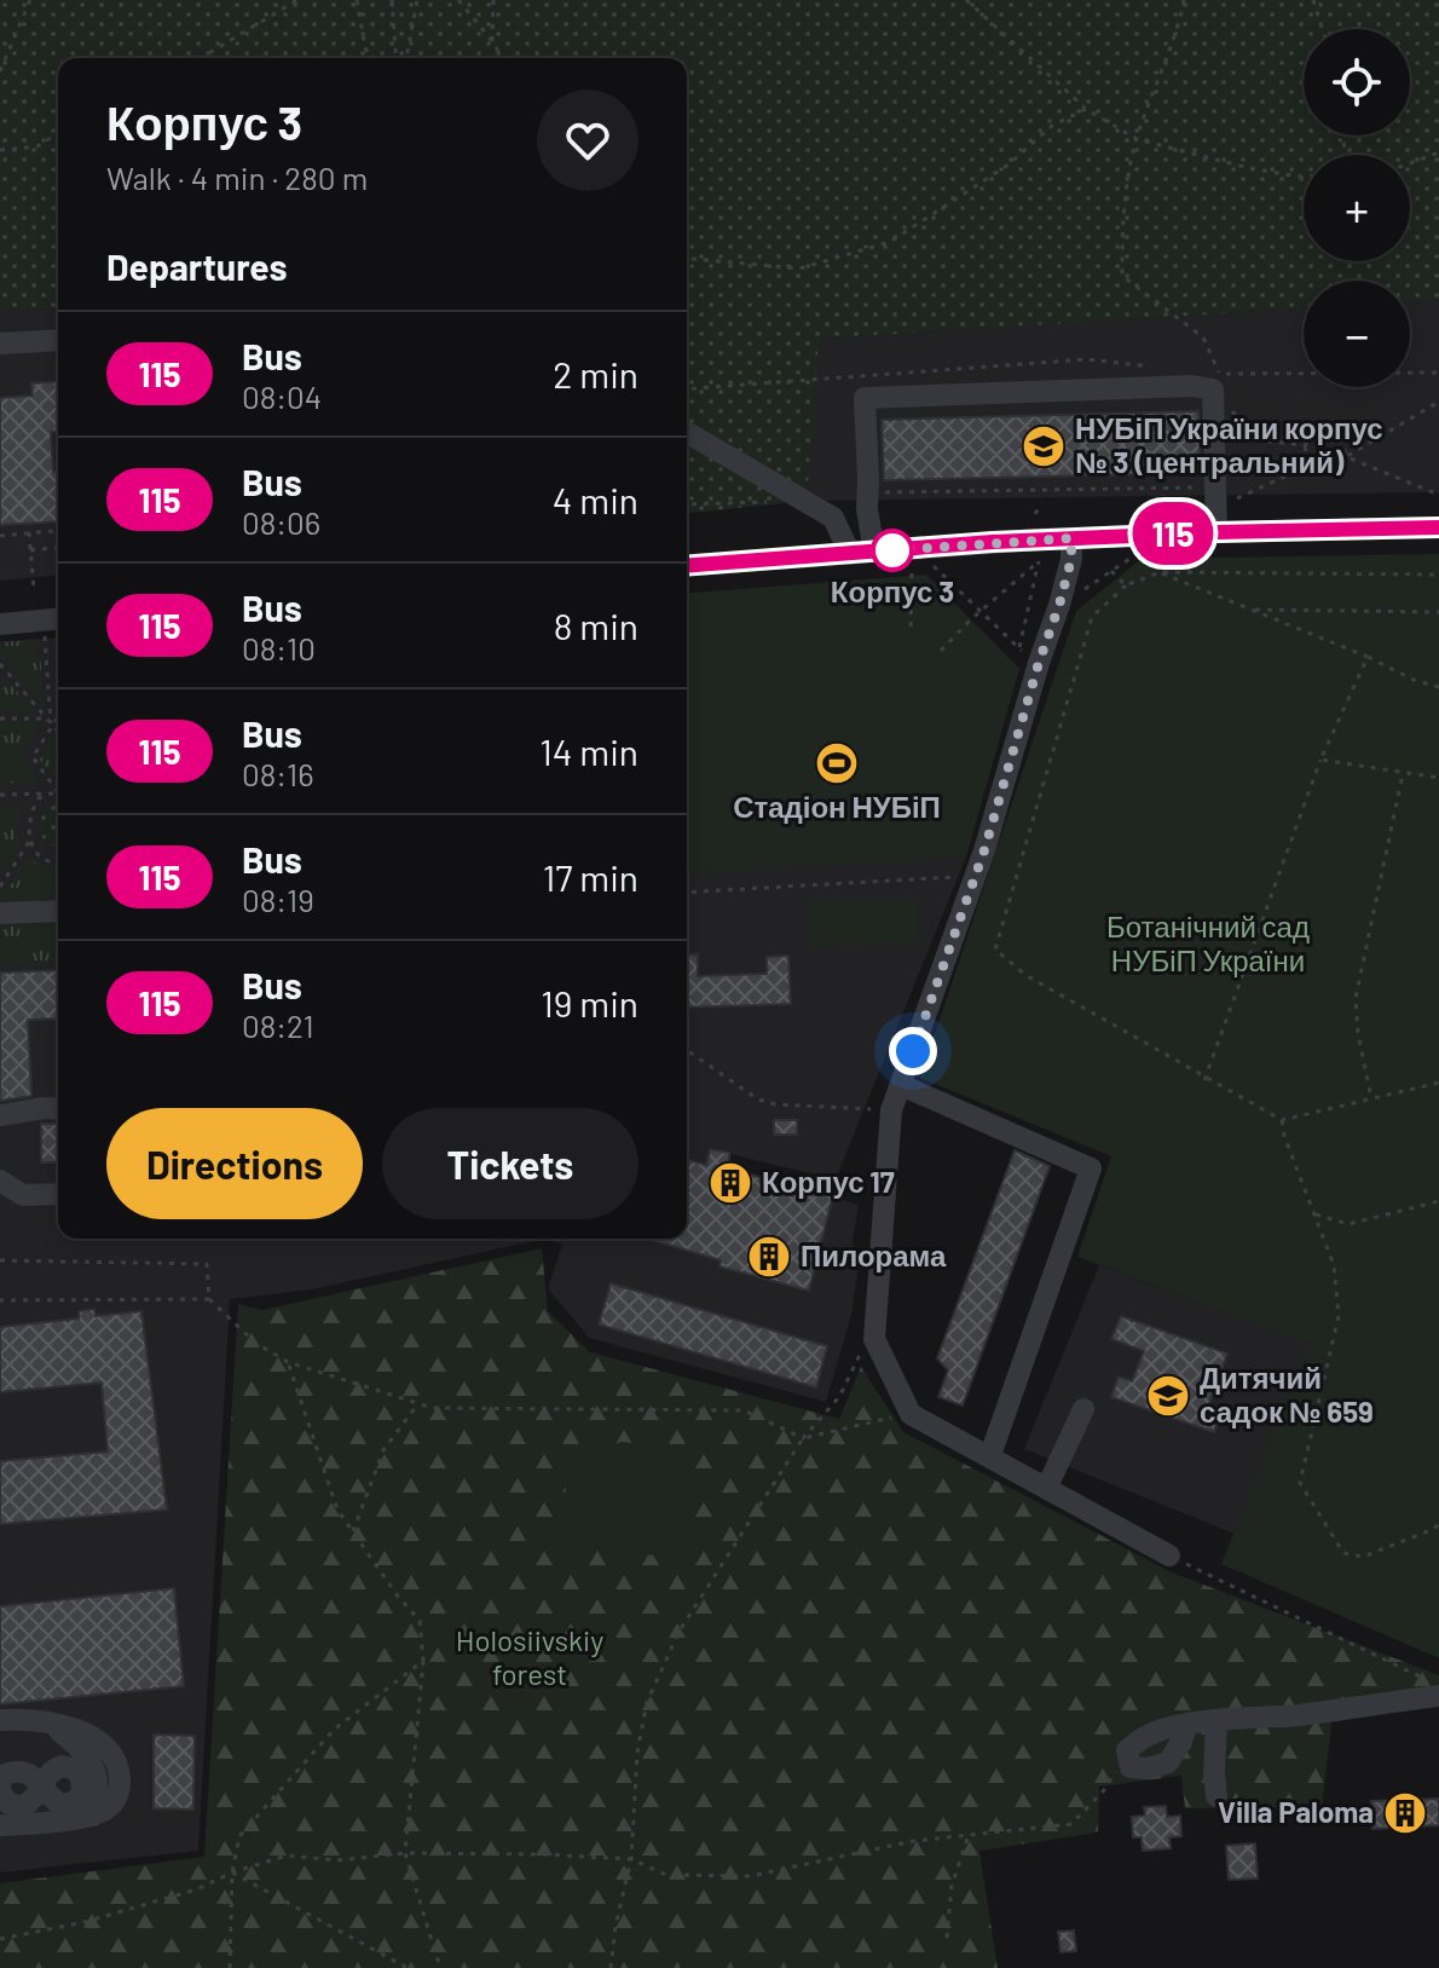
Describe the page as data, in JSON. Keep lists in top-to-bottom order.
{
  "parks": ["Ботанічний сад НУБіП України", "Holosiivskiy forest"],
  "places": {
    "school or university": ["НУБіП України корпус № 3 (центральний)", "Дитячий садок № 659"],
    "other": ["Корпус 3"],
    "sports": ["Стадіон НУБіП"],
    "building": ["Корпус 17", "Пилорама", "Villa Paloma"]
  },
  "lines": ["bus line 115"],
  "page": {
    "on_map": "115",
    "map_buttons": ["+", "−"],
    "heading": [
      ["Корпус 3", "Walk · 4 min · 280 m"],
      "Departures"
    ],
    "list": [
      {
        "mark": "115",
        "name": "Bus",
        "note": "08:04",
        "value": "2 min"
      },
      {
        "mark": "115",
        "name": "Bus",
        "note": "08:06",
        "value": "4 min"
      },
      {
        "mark": "115",
        "name": "Bus",
        "note": "08:10",
        "value": "8 min"
      },
      {
        "mark": "115",
        "name": "Bus",
        "note": "08:16",
        "value": "14 min"
      },
      {
        "mark": "115",
        "name": "Bus",
        "note": "08:19",
        "value": "17 min"
      },
      {
        "mark": "115",
        "name": "Bus",
        "note": "08:21",
        "value": "19 min"
      }
    ],
    "buttons": ["Directions", "Tickets"]
  }
}
